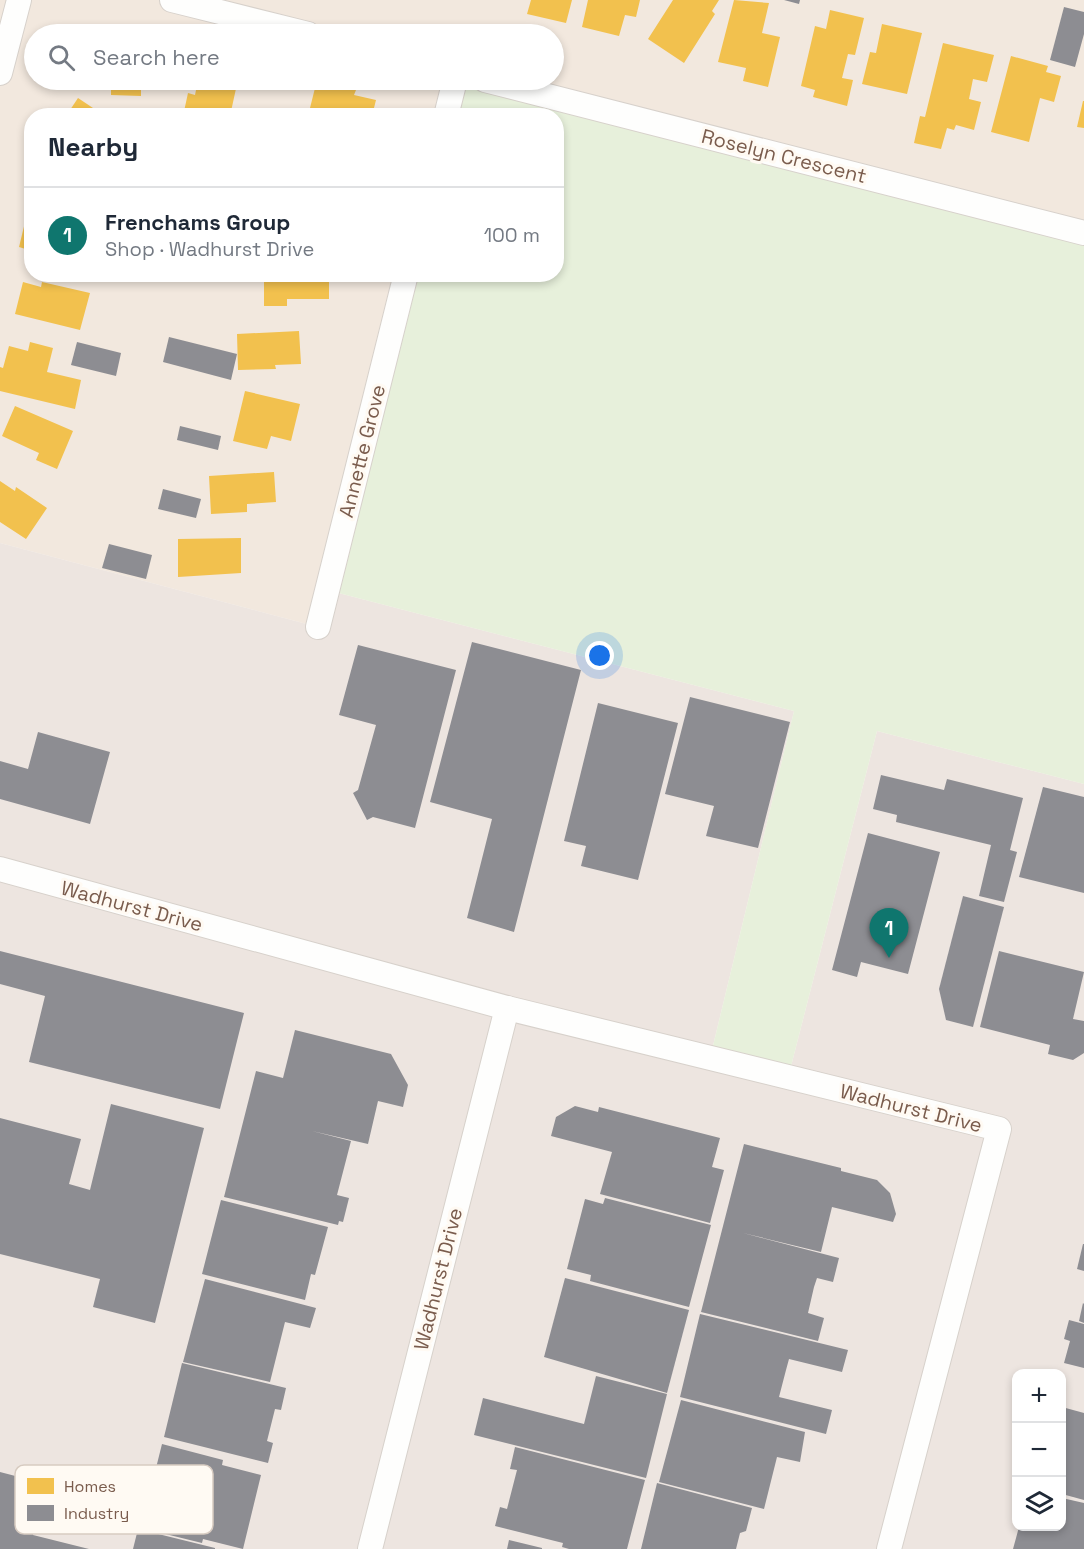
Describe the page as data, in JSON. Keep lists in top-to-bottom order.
{
  "streets": {
    "street": ["Roselyn Crescent", "Annette Grove", "Wadhurst Drive"]
  },
  "legend": ["Homes", "Industry"],
  "page": {
    "search": "Search here",
    "heading": "Nearby",
    "list": [
      {
        "mark": "1",
        "name": "Frenchams Group",
        "note": "Shop · Wadhurst Drive",
        "value": "100 m"
      }
    ],
    "pins": "1",
    "map_buttons": ["+", "−"]
  }
}
